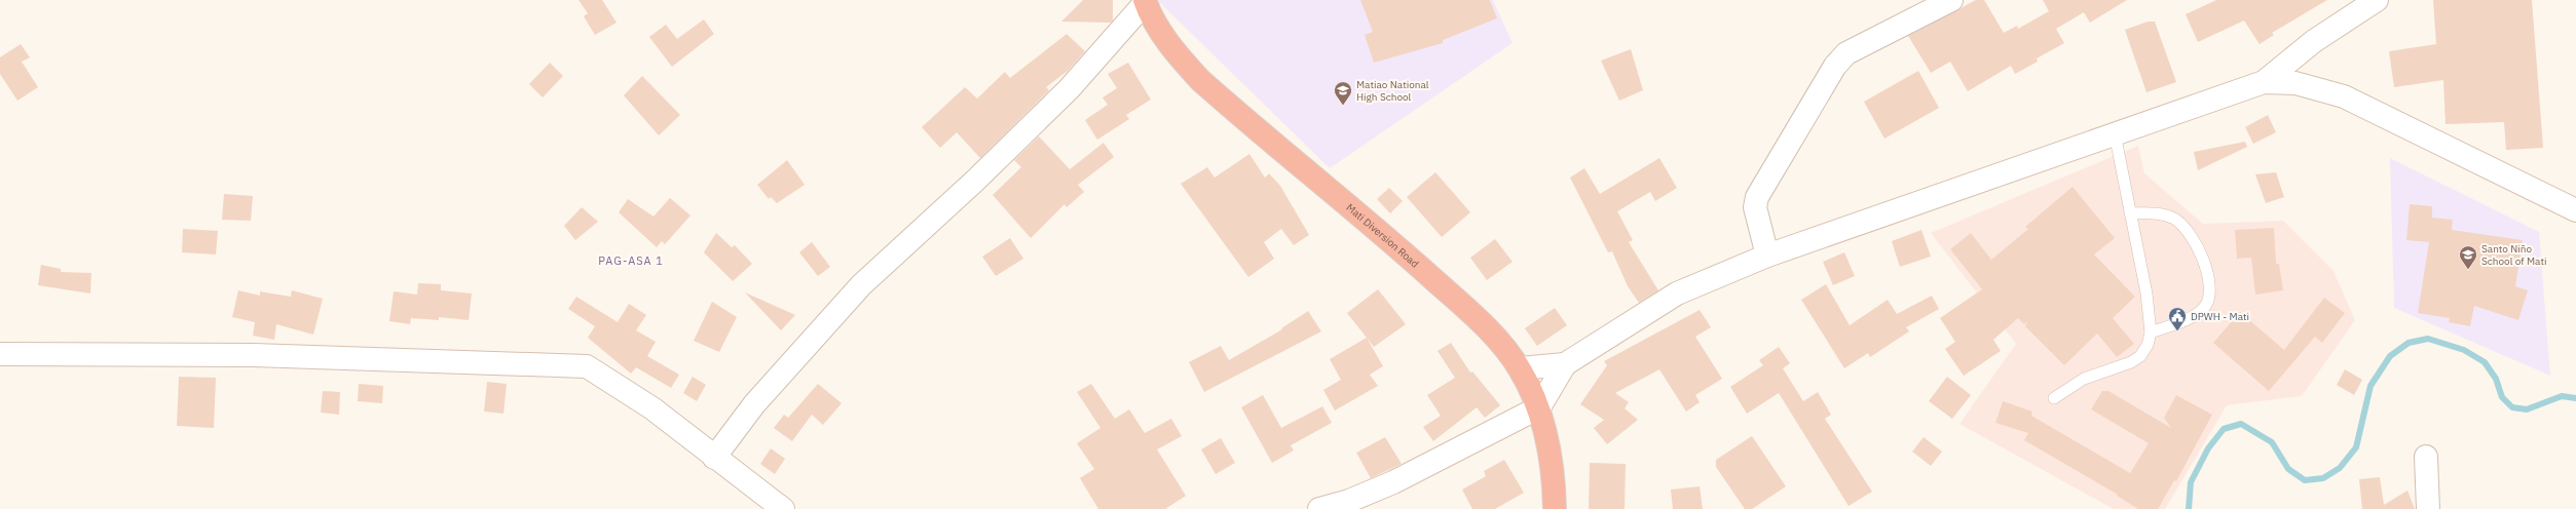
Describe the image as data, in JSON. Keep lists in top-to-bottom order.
{
  "streets": {
    "highway": ["Mati Diversion Road"]
  },
  "districts": ["PAG-ASA 1"],
  "places": {
    "school or university": ["Matiao National High School", "Santo Niño School of Mati"],
    "public building": ["DPWH - Mati"]
  }
}
